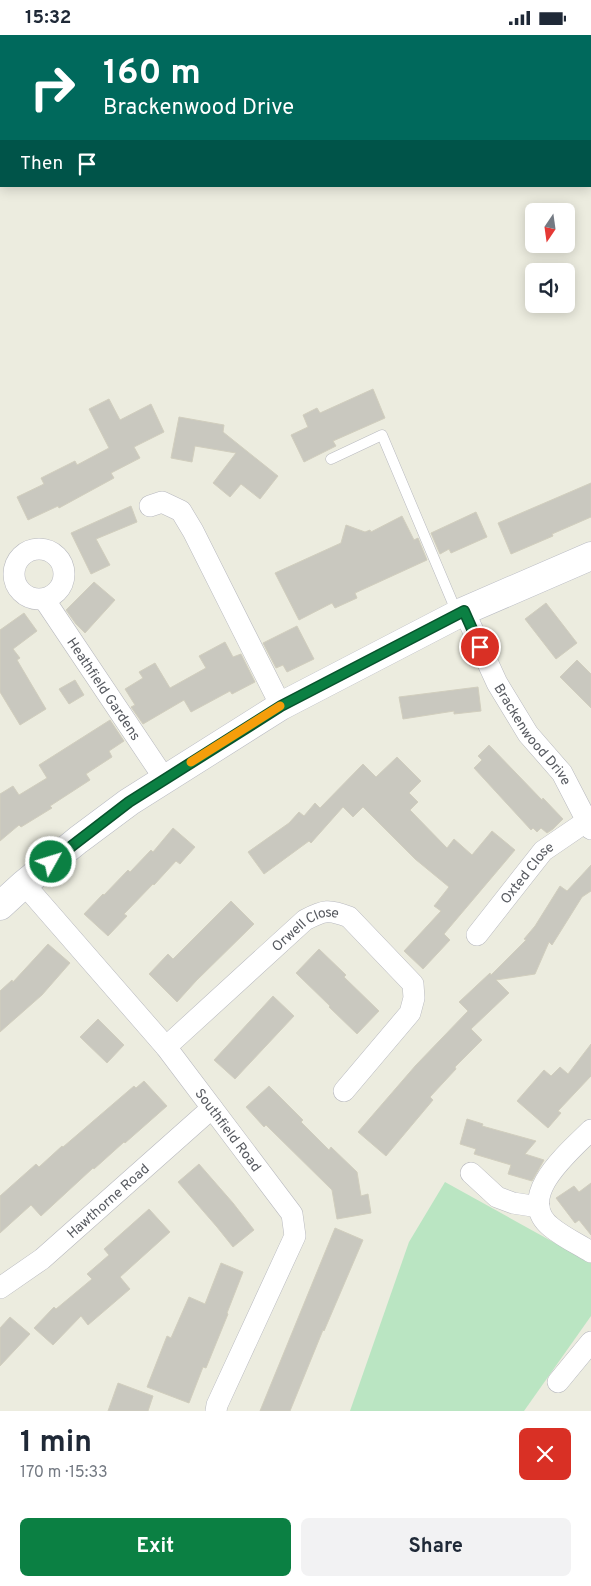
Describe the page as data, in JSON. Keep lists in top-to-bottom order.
{
  "streets": {
    "street": [
      "Heathfield Gardens",
      "Brackenwood Drive",
      "Oxted Close",
      "Orwell Close",
      "Southfield Road",
      "Hawthorne Road"
    ]
  },
  "crossings": [
    ["Brackenwood Drive", "Oxted Close"],
    ["Orwell Close", "Southfield Road"],
    ["Southfield Road", "Hawthorne Road"]
  ],
  "north": "bottom",
  "page": {
    "status": "15:32",
    "turn": ["160 m", "Brackenwood Drive"],
    "then": "Then",
    "heading": ["1 min", "170 m · 15:33"],
    "buttons": ["Exit", "Share"]
  }
}
